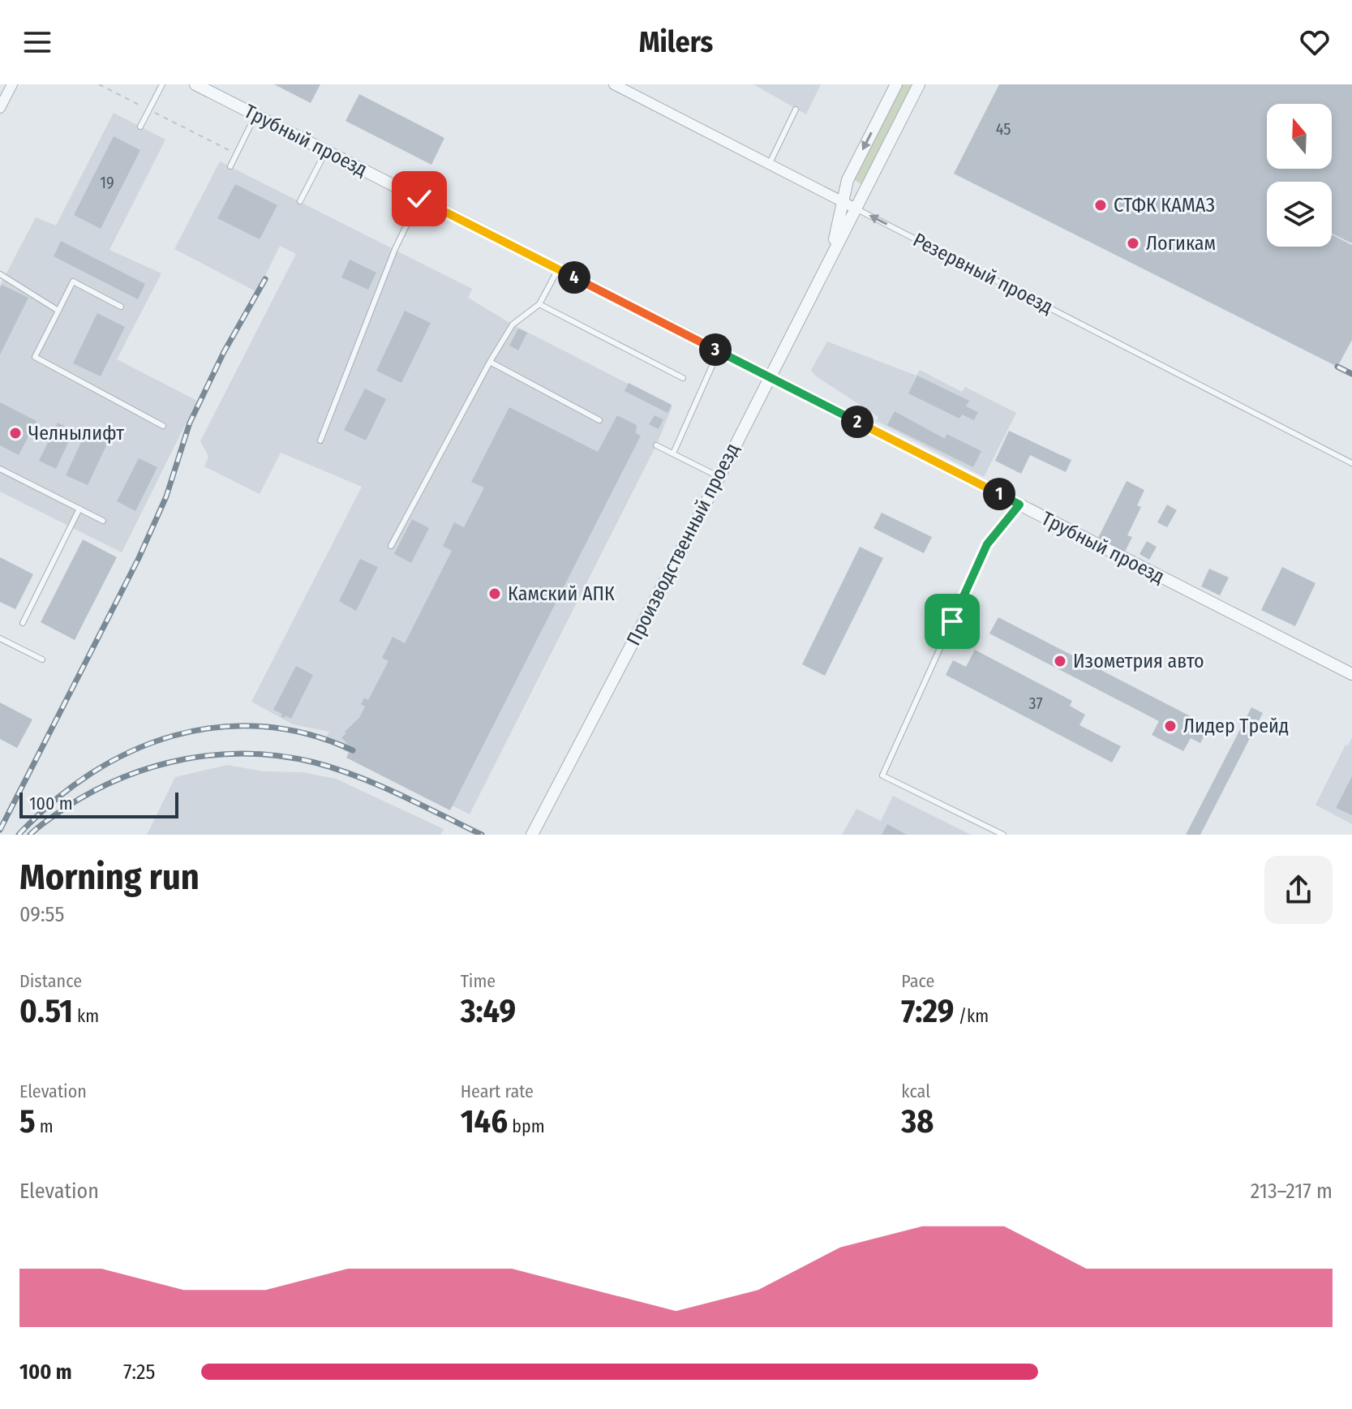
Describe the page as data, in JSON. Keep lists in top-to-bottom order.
{
  "streets": {
    "street": ["Трубный проезд", "Резервный проезд", "Производственный проезд"]
  },
  "crossings": [
    ["Трубный проезд", "Производственный проезд"],
    ["Резервный проезд", "Производственный проезд"]
  ],
  "one_way": ["Резервный проезд"],
  "places": [
    "СТФК КАМАЗ",
    "Логикам",
    "Челнылифт",
    "Камский АПК",
    "Изометрия авто",
    "Лидер Трейд"
  ],
  "house_numbers": ["45", "19", "37"],
  "scale_bar": "100 m",
  "north": "top",
  "page": {
    "header": "Milers",
    "pins": [
      "4",
      "3",
      "2",
      "1"
    ],
    "scale": "100 m",
    "heading": ["Morning run", "09:55"],
    "stats": [
      ["Distance", "0.51 km"],
      ["Time", "3:49"],
      ["Pace", "7:29 /km"],
      ["Elevation", "5 m"],
      ["Heart rate", "146 bpm"],
      ["kcal", "38"]
    ],
    "chart": ["Elevation", "213–217 m"],
    "list": [
      {
        "name": "100 m",
        "note": "7:25"
      }
    ]
  }
}
